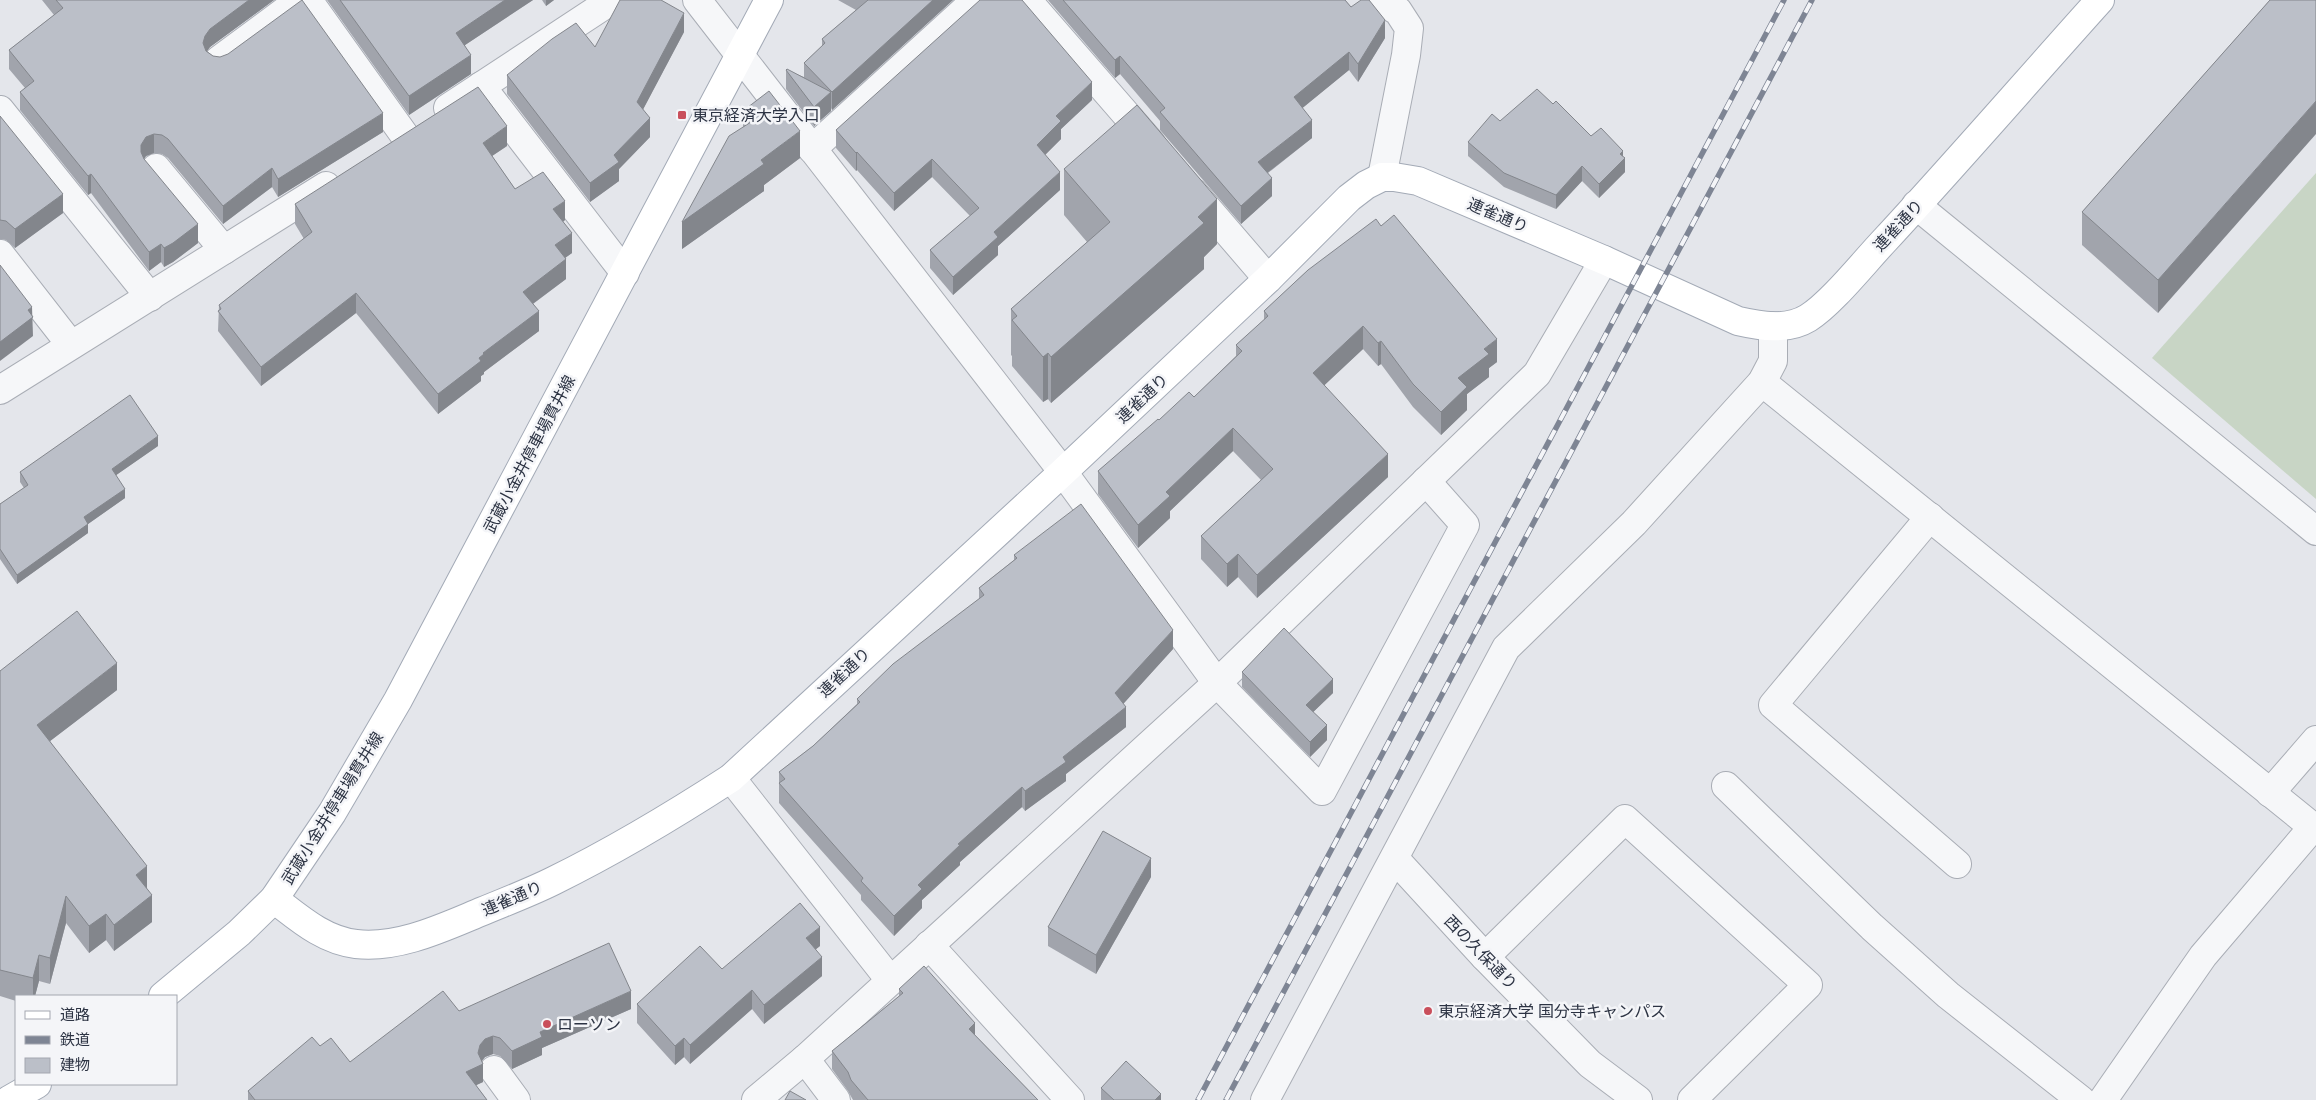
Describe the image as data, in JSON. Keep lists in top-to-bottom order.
{
  "streets": {
    "main road": ["連雀通り", "武蔵小金井停車場貫井線"],
    "street": ["西の久保通り"]
  },
  "crossings": [
    ["連雀通り", "武蔵小金井停車場貫井線"]
  ],
  "places": {
    "transit": ["東京経済大学入口"],
    "other": ["東京経済大学 国分寺キャンパス", "ローソン"]
  },
  "legend": ["道路", "鉄道", "建物"]
}
